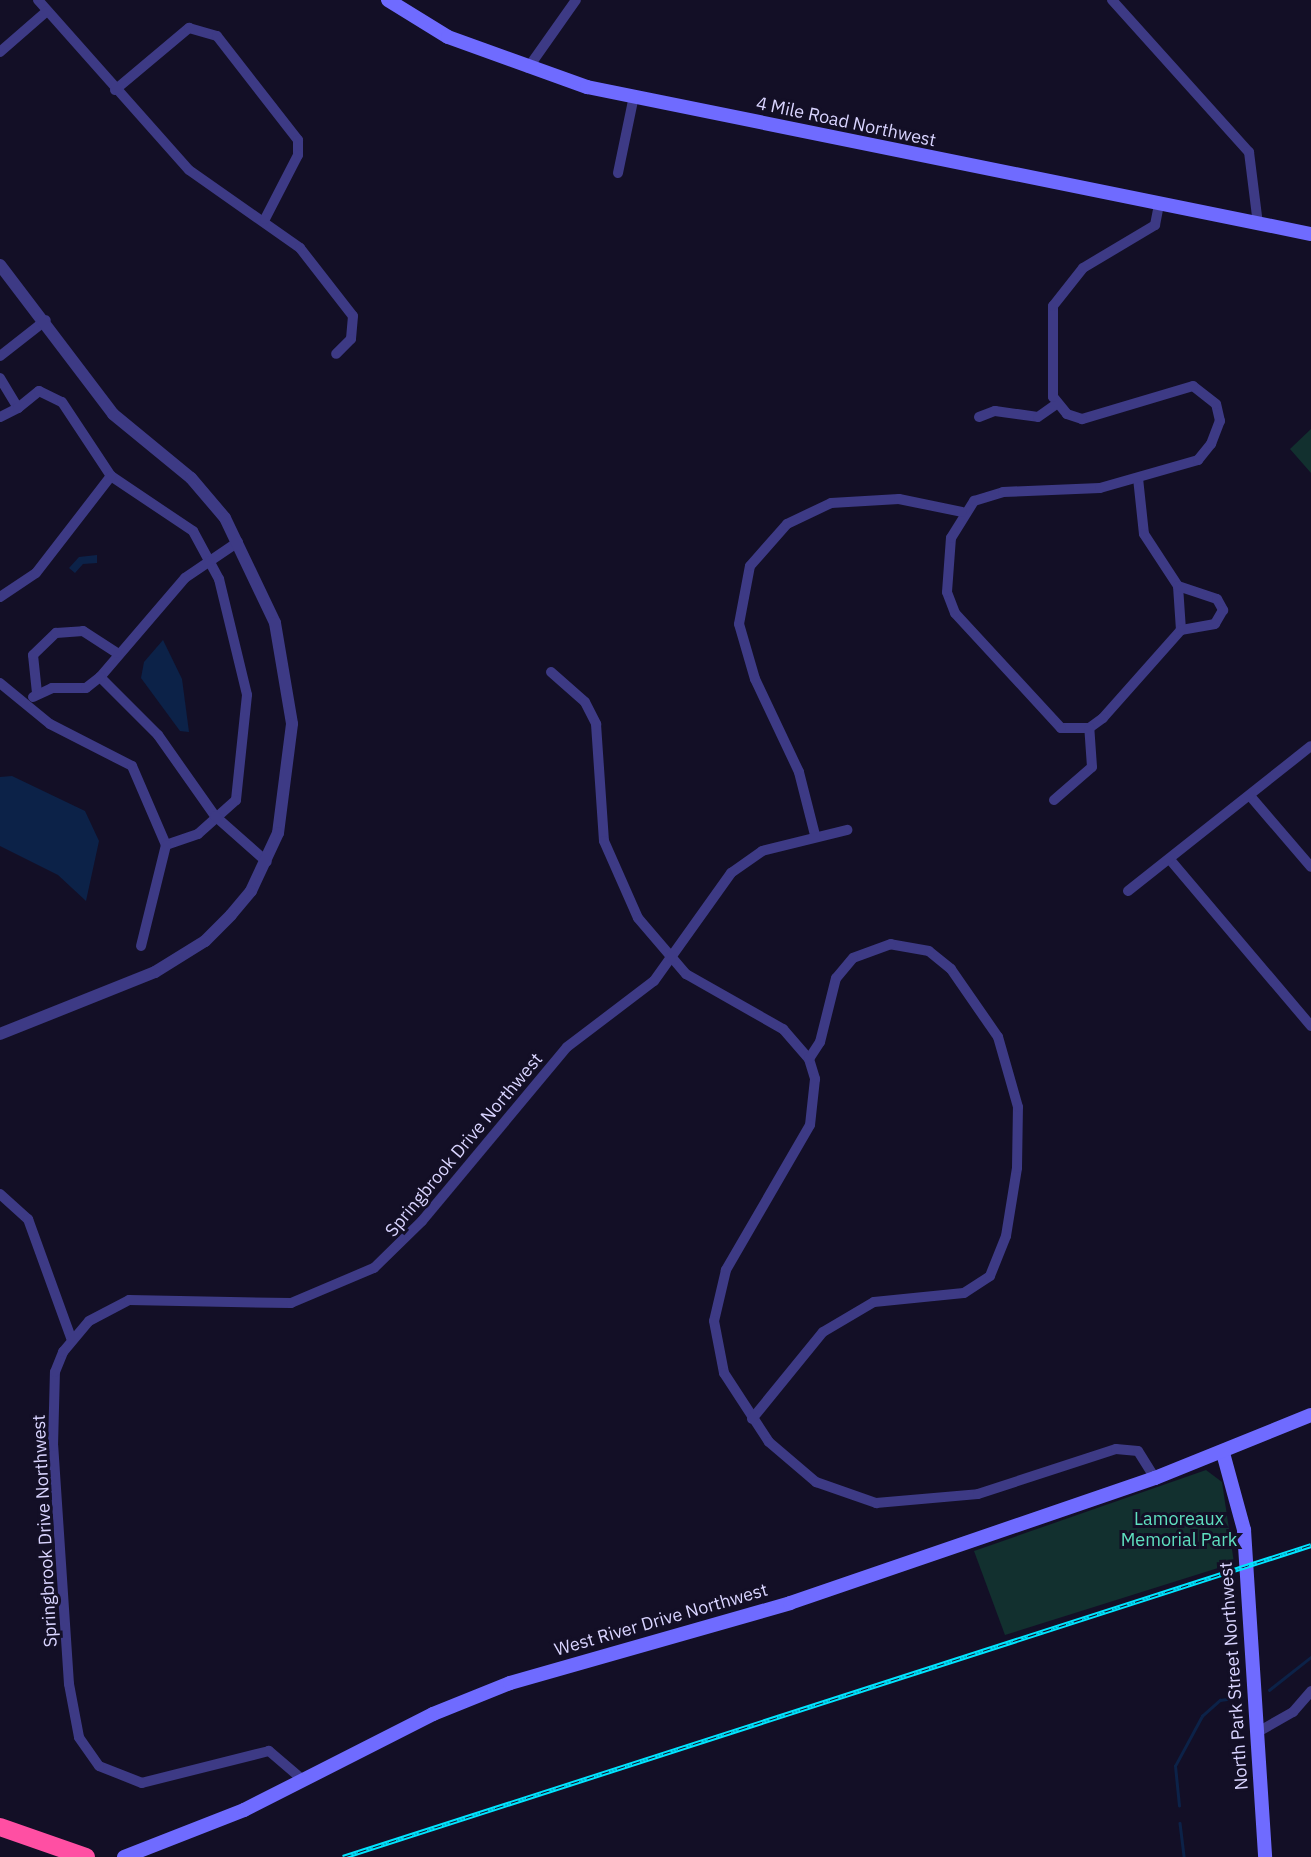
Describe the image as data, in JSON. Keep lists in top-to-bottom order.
{
  "streets": {
    "main road": ["4 Mile Road Northwest", "West River Drive Northwest", "North Park Street Northwest"],
    "street": ["Springbrook Drive Northwest"]
  },
  "crossings": [
    ["Springbrook Drive Northwest", "West River Drive Northwest"],
    ["West River Drive Northwest", "North Park Street Northwest"]
  ],
  "parks": ["Lamoreaux Memorial Park"]
}
